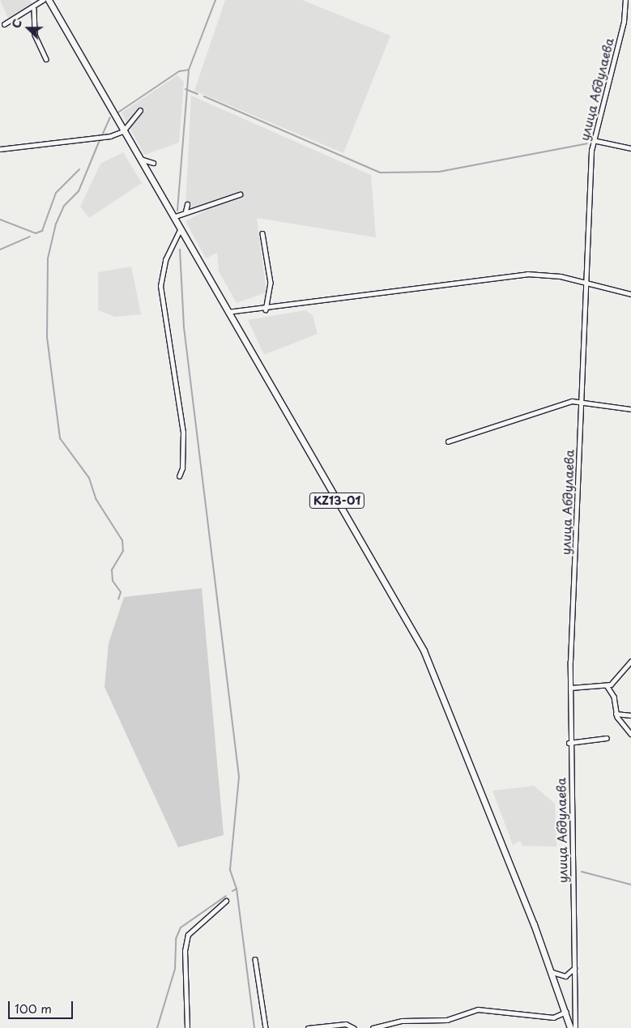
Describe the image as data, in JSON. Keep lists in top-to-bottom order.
{
  "streets": {
    "highway": ["KZ13-01"],
    "street": ["улица Абдулаева"]
  },
  "scale_bar": "100 m",
  "north": "left"
}
